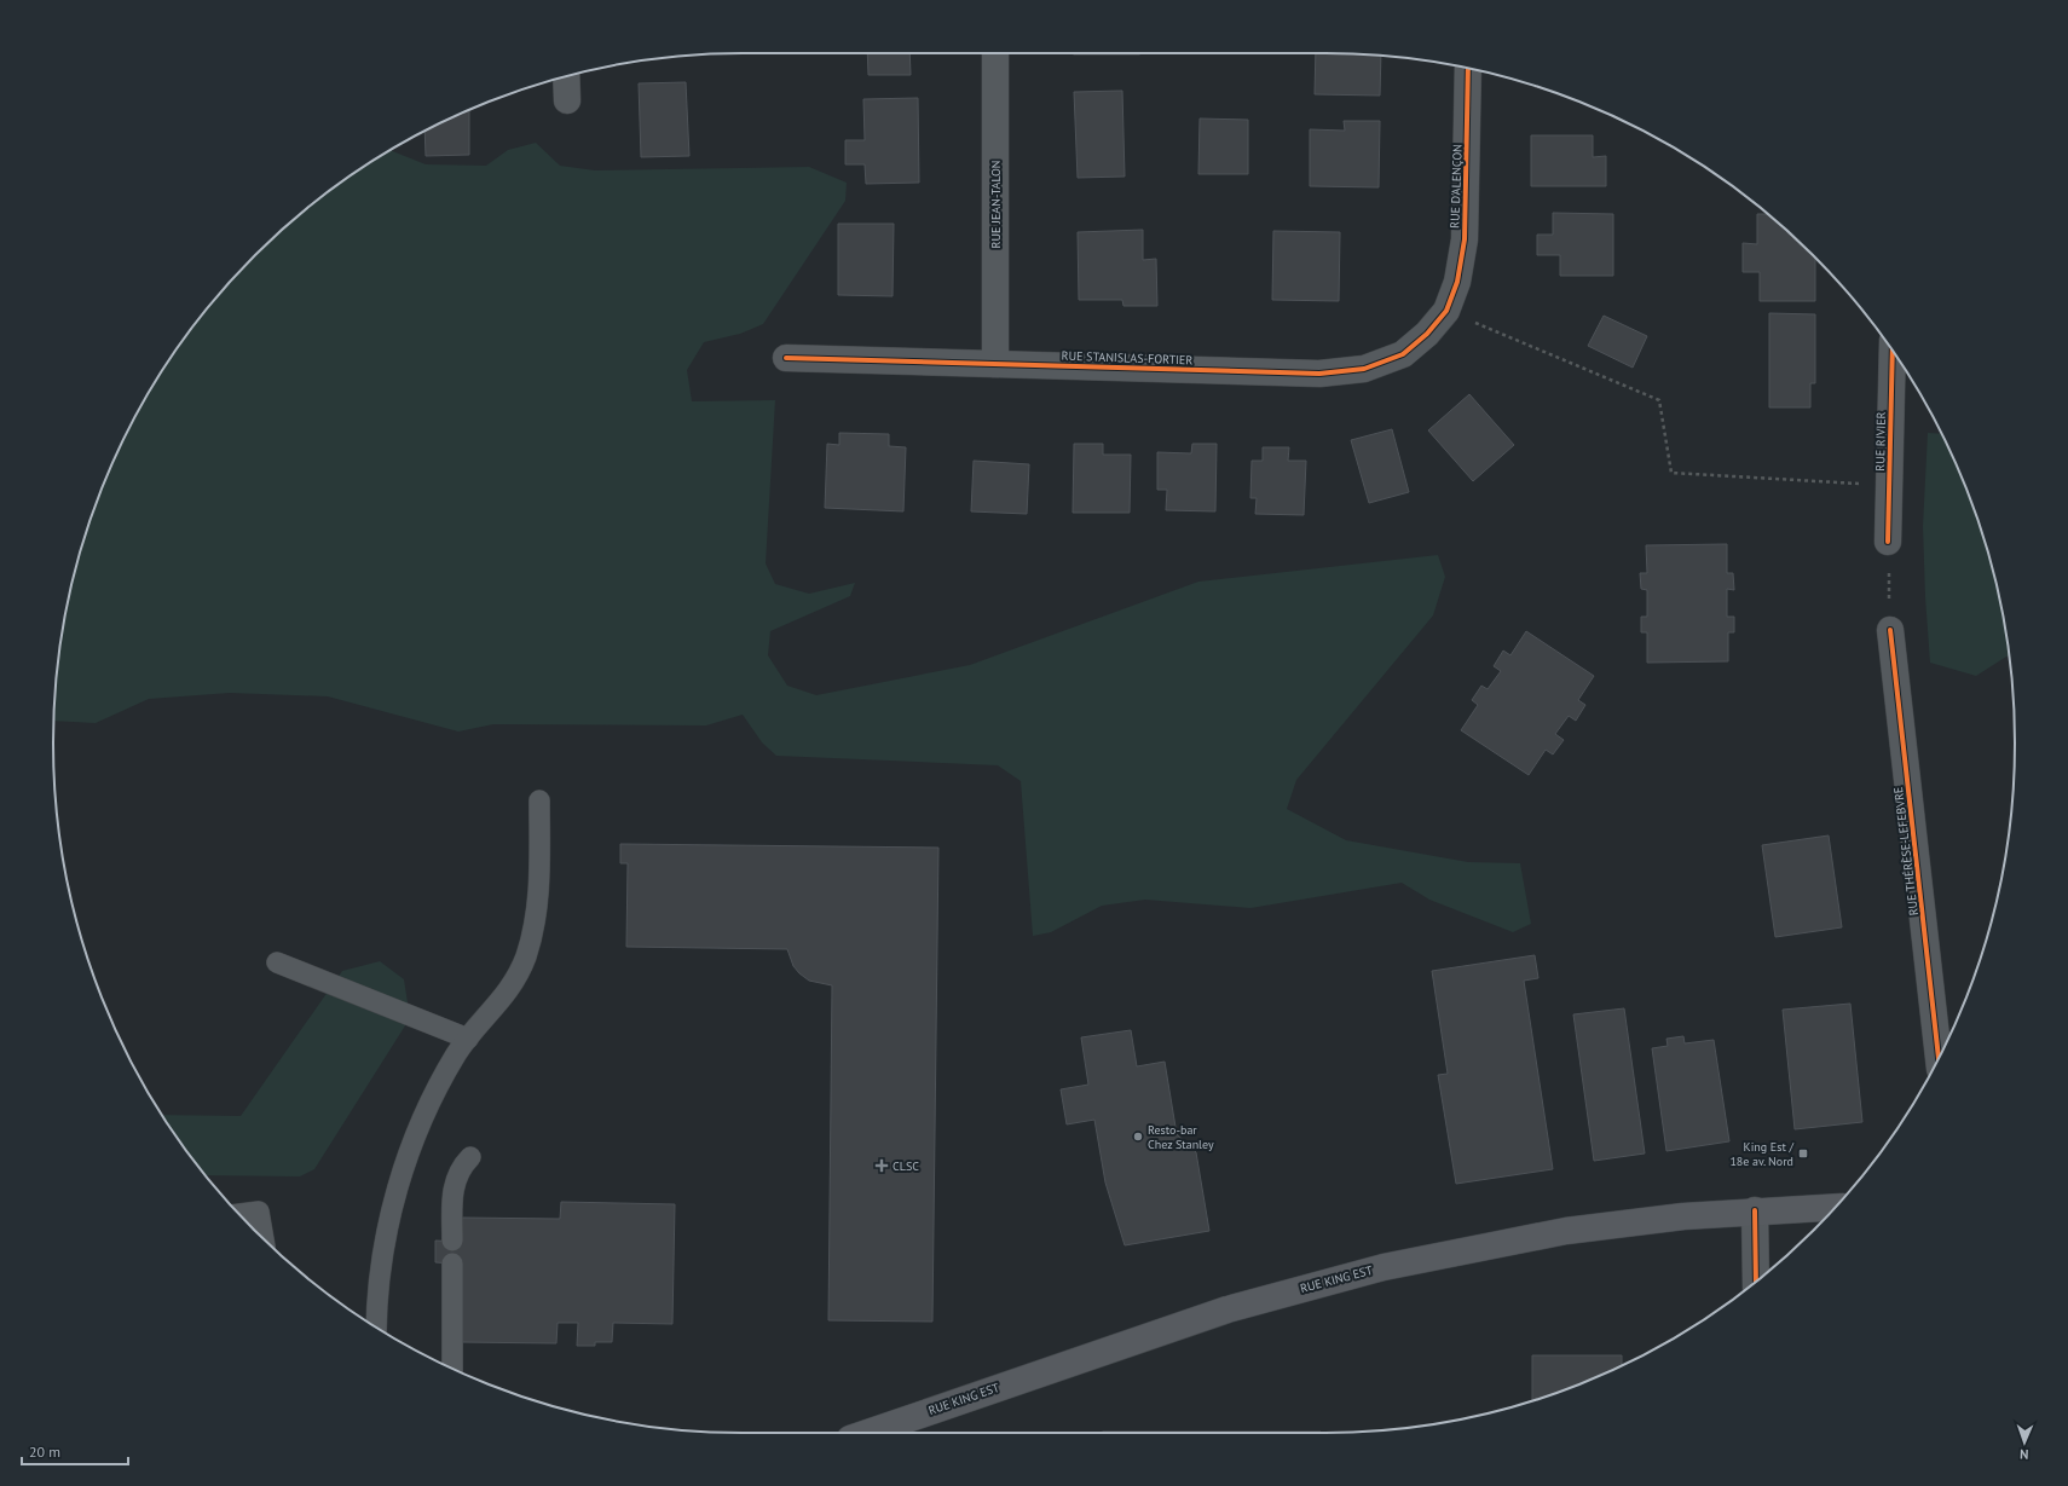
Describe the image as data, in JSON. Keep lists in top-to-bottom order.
{
  "streets": {
    "main road": ["RUE KING EST"],
    "street": [
      "RUE D'ALENÇON",
      "RUE JEAN-TALON",
      "RUE STANISLAS-FORTIER",
      "RUE RIVIER",
      "RUE THÉRÈSE-LEFEBVRE"
    ]
  },
  "crossings": [
    ["RUE D'ALENÇON", "RUE STANISLAS-FORTIER"],
    ["RUE JEAN-TALON", "RUE STANISLAS-FORTIER"]
  ],
  "places": {
    "other": ["Resto-bar Chez Stanley"],
    "transit": ["King Est / 18e av. Nord"],
    "health": ["CLSC"]
  },
  "scale_bar": "20 m",
  "north": "bottom"
}
